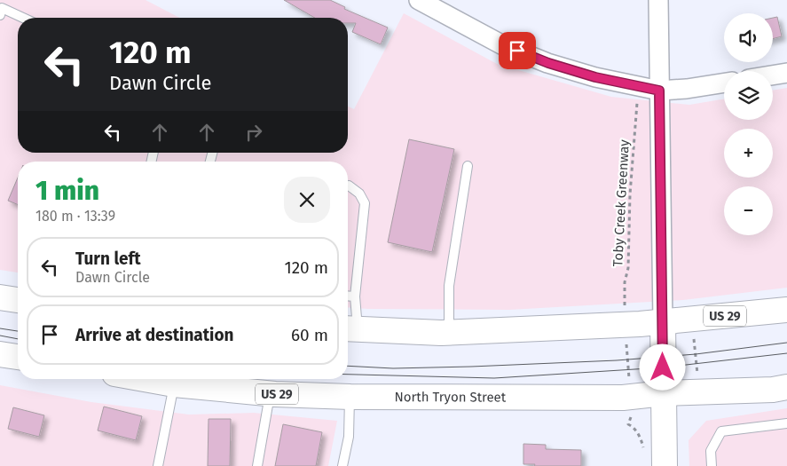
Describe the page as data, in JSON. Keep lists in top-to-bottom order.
{
  "streets": {
    "main road": ["US 29", "North Tryon Street"],
    "path": ["Toby Creek Greenway"]
  },
  "page": {
    "map_buttons": ["+", "−"],
    "turn": ["120 m", "Dawn Circle"],
    "heading": ["1 min", "180 m · 13:39"],
    "list": [
      {
        "name": "Turn left",
        "note": "Dawn Circle",
        "value": "120 m"
      },
      {
        "name": "Arrive at destination",
        "value": "60 m"
      }
    ]
  }
}
